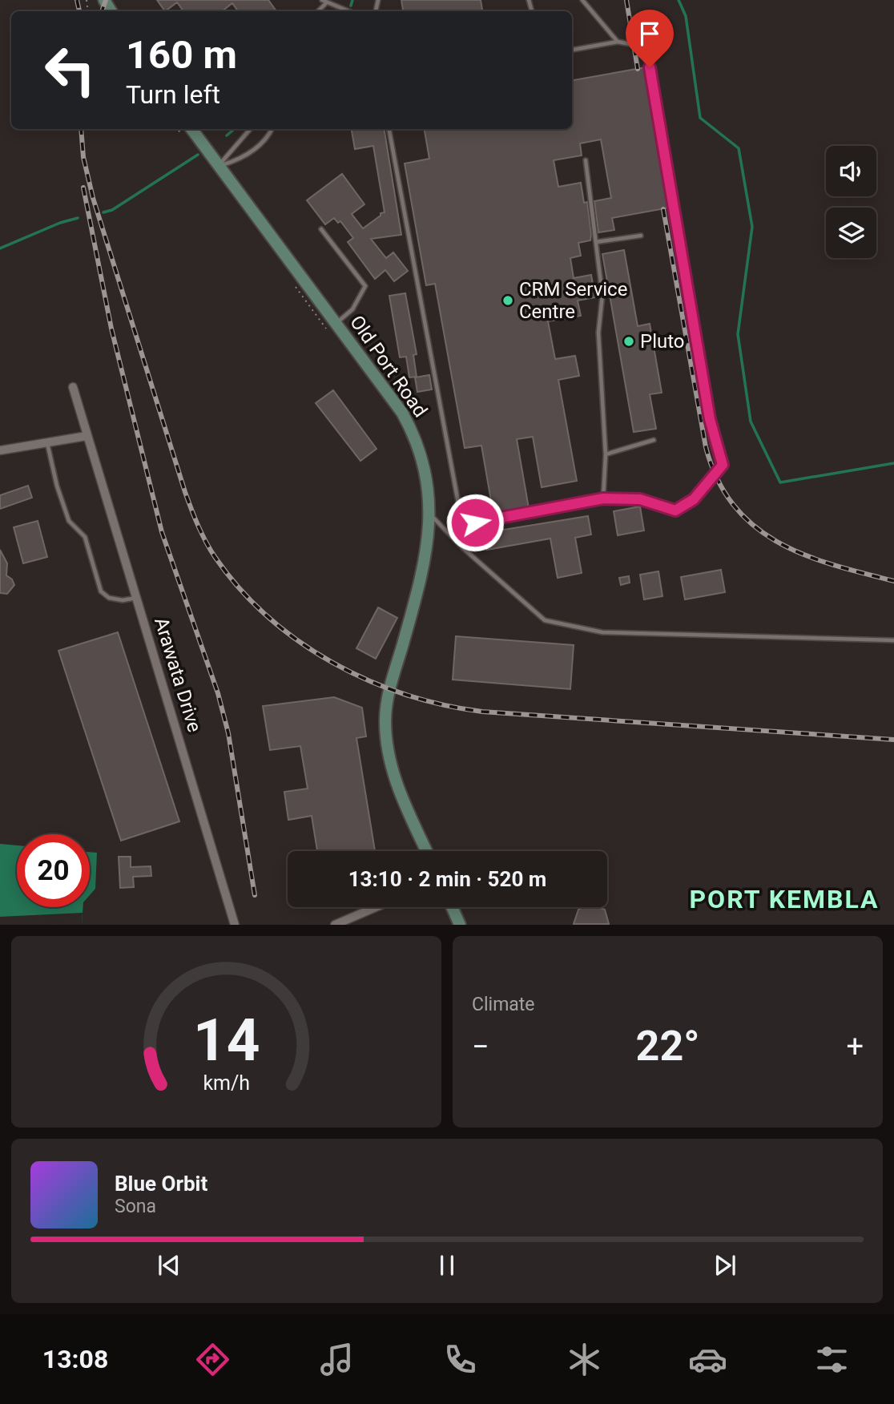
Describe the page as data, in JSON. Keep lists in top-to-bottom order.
{
  "streets": {
    "street": ["Old Port Road", "Arawata Drive"]
  },
  "districts": ["PORT KEMBLA"],
  "places": ["CRM Service Centre", "Pluto"],
  "page": {
    "turn": ["160 m", "Turn left"],
    "limit": "20",
    "trip": "13:10 · 2 min · 520 m",
    "tile": "Climate",
    "heat": ["−", "22°", "+"],
    "song": ["Blue Orbit", "Sona"],
    "tabs": "13:08",
    "gauge": ["14", "km/h"]
  }
}
